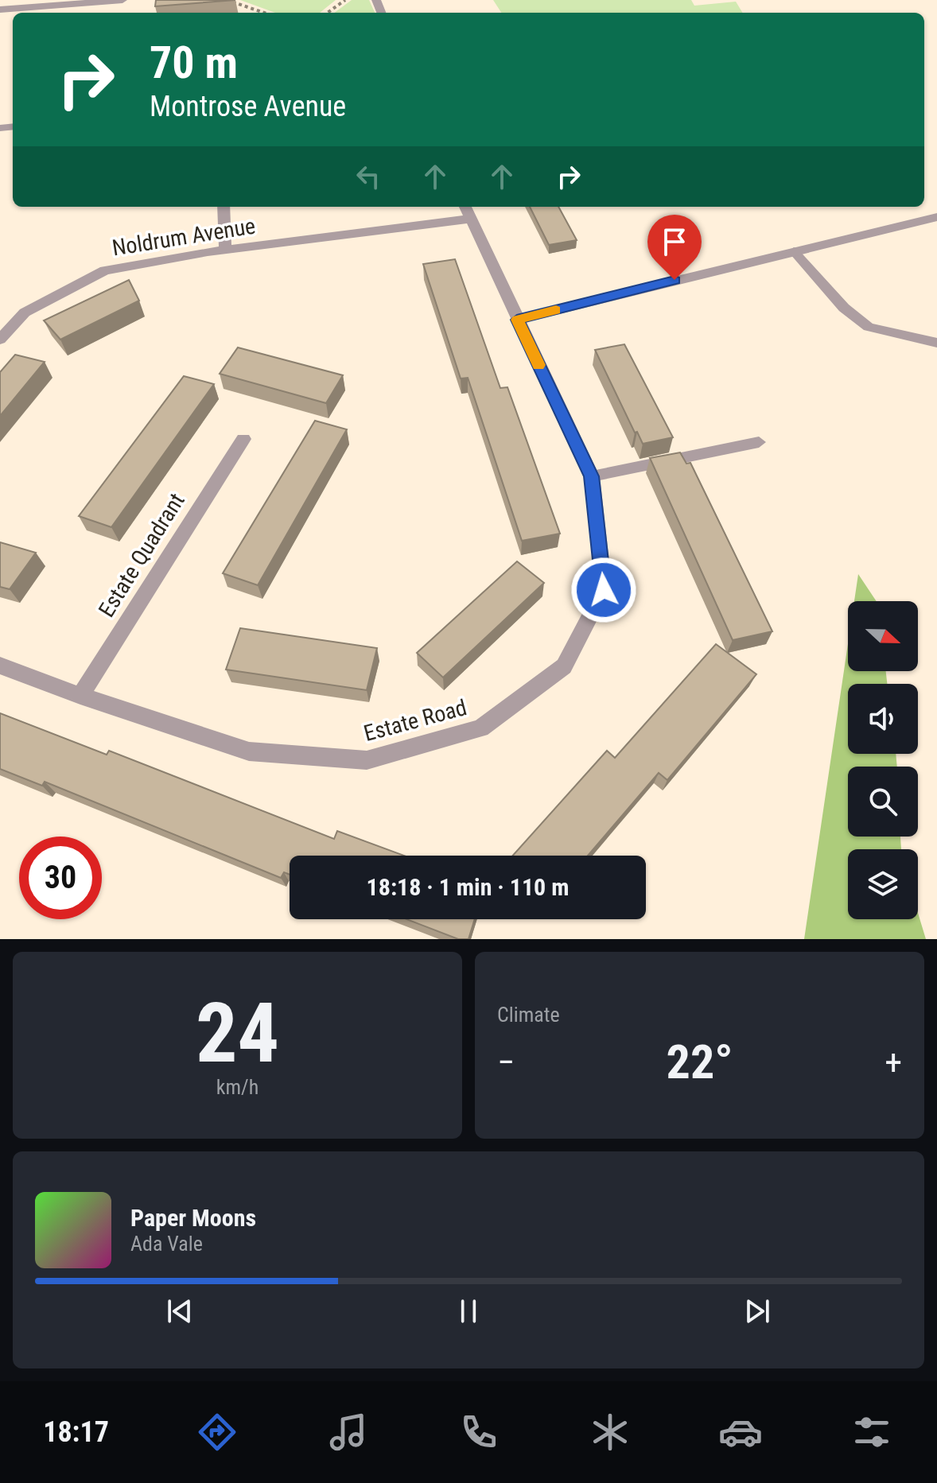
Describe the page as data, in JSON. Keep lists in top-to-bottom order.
{
  "streets": {
    "street": ["Noldrum Avenue", "Estate Quadrant", "Estate Road"]
  },
  "crossings": [
    ["Noldrum Avenue", "Estate Road"],
    ["Estate Quadrant", "Estate Road"]
  ],
  "north": "right",
  "page": {
    "turn": ["70 m", "Montrose Avenue"],
    "limit": "30",
    "trip": "18:18 · 1 min · 110 m",
    "tile": [
      ["24", "km/h"],
      "Climate"
    ],
    "heat": ["−", "22°", "+"],
    "song": ["Paper Moons", "Ada Vale"],
    "tabs": "18:17"
  }
}
